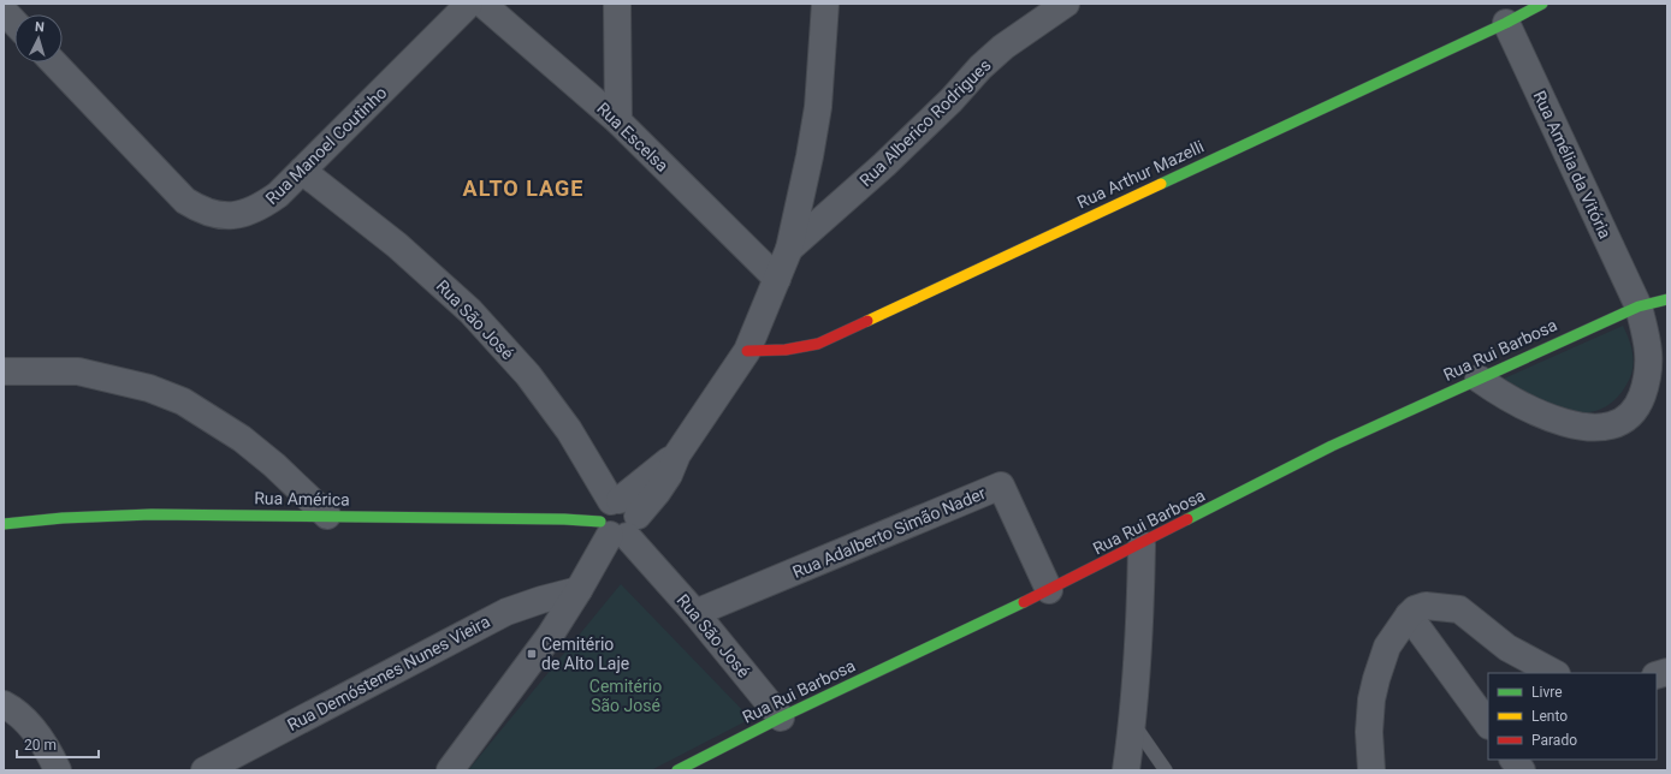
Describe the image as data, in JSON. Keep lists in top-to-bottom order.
{
  "streets": {
    "street": [
      "Rua Alberico Rodrigues",
      "Rua Escelsa",
      "Rua Manoel Coutinho",
      "Rua Amélia da Vitória",
      "Rua Arthur Mazelli",
      "Rua São José",
      "Rua Rui Barbosa",
      "Rua América",
      "Rua Adalberto Simão Nader",
      "Rua Demóstenes Nunes Vieira"
    ]
  },
  "crossings": [
    ["Rua Manoel Coutinho", "Rua São José"],
    ["Rua Amélia da Vitória", "Rua Arthur Mazelli"],
    ["Rua Amélia da Vitória", "Rua Rui Barbosa"],
    ["Rua São José", "Rua Rui Barbosa"],
    ["Rua São José", "Rua América"],
    ["Rua São José", "Rua Adalberto Simão Nader"],
    ["Rua Rui Barbosa", "Rua Adalberto Simão Nader"]
  ],
  "districts": ["ALTO LAGE"],
  "parks": ["Cemitério São José"],
  "places": {
    "transit": ["Cemitério de Alto Laje"]
  },
  "legend": ["Livre", "Lento", "Parado"],
  "scale_bar": "20 m",
  "north": "top"
}
